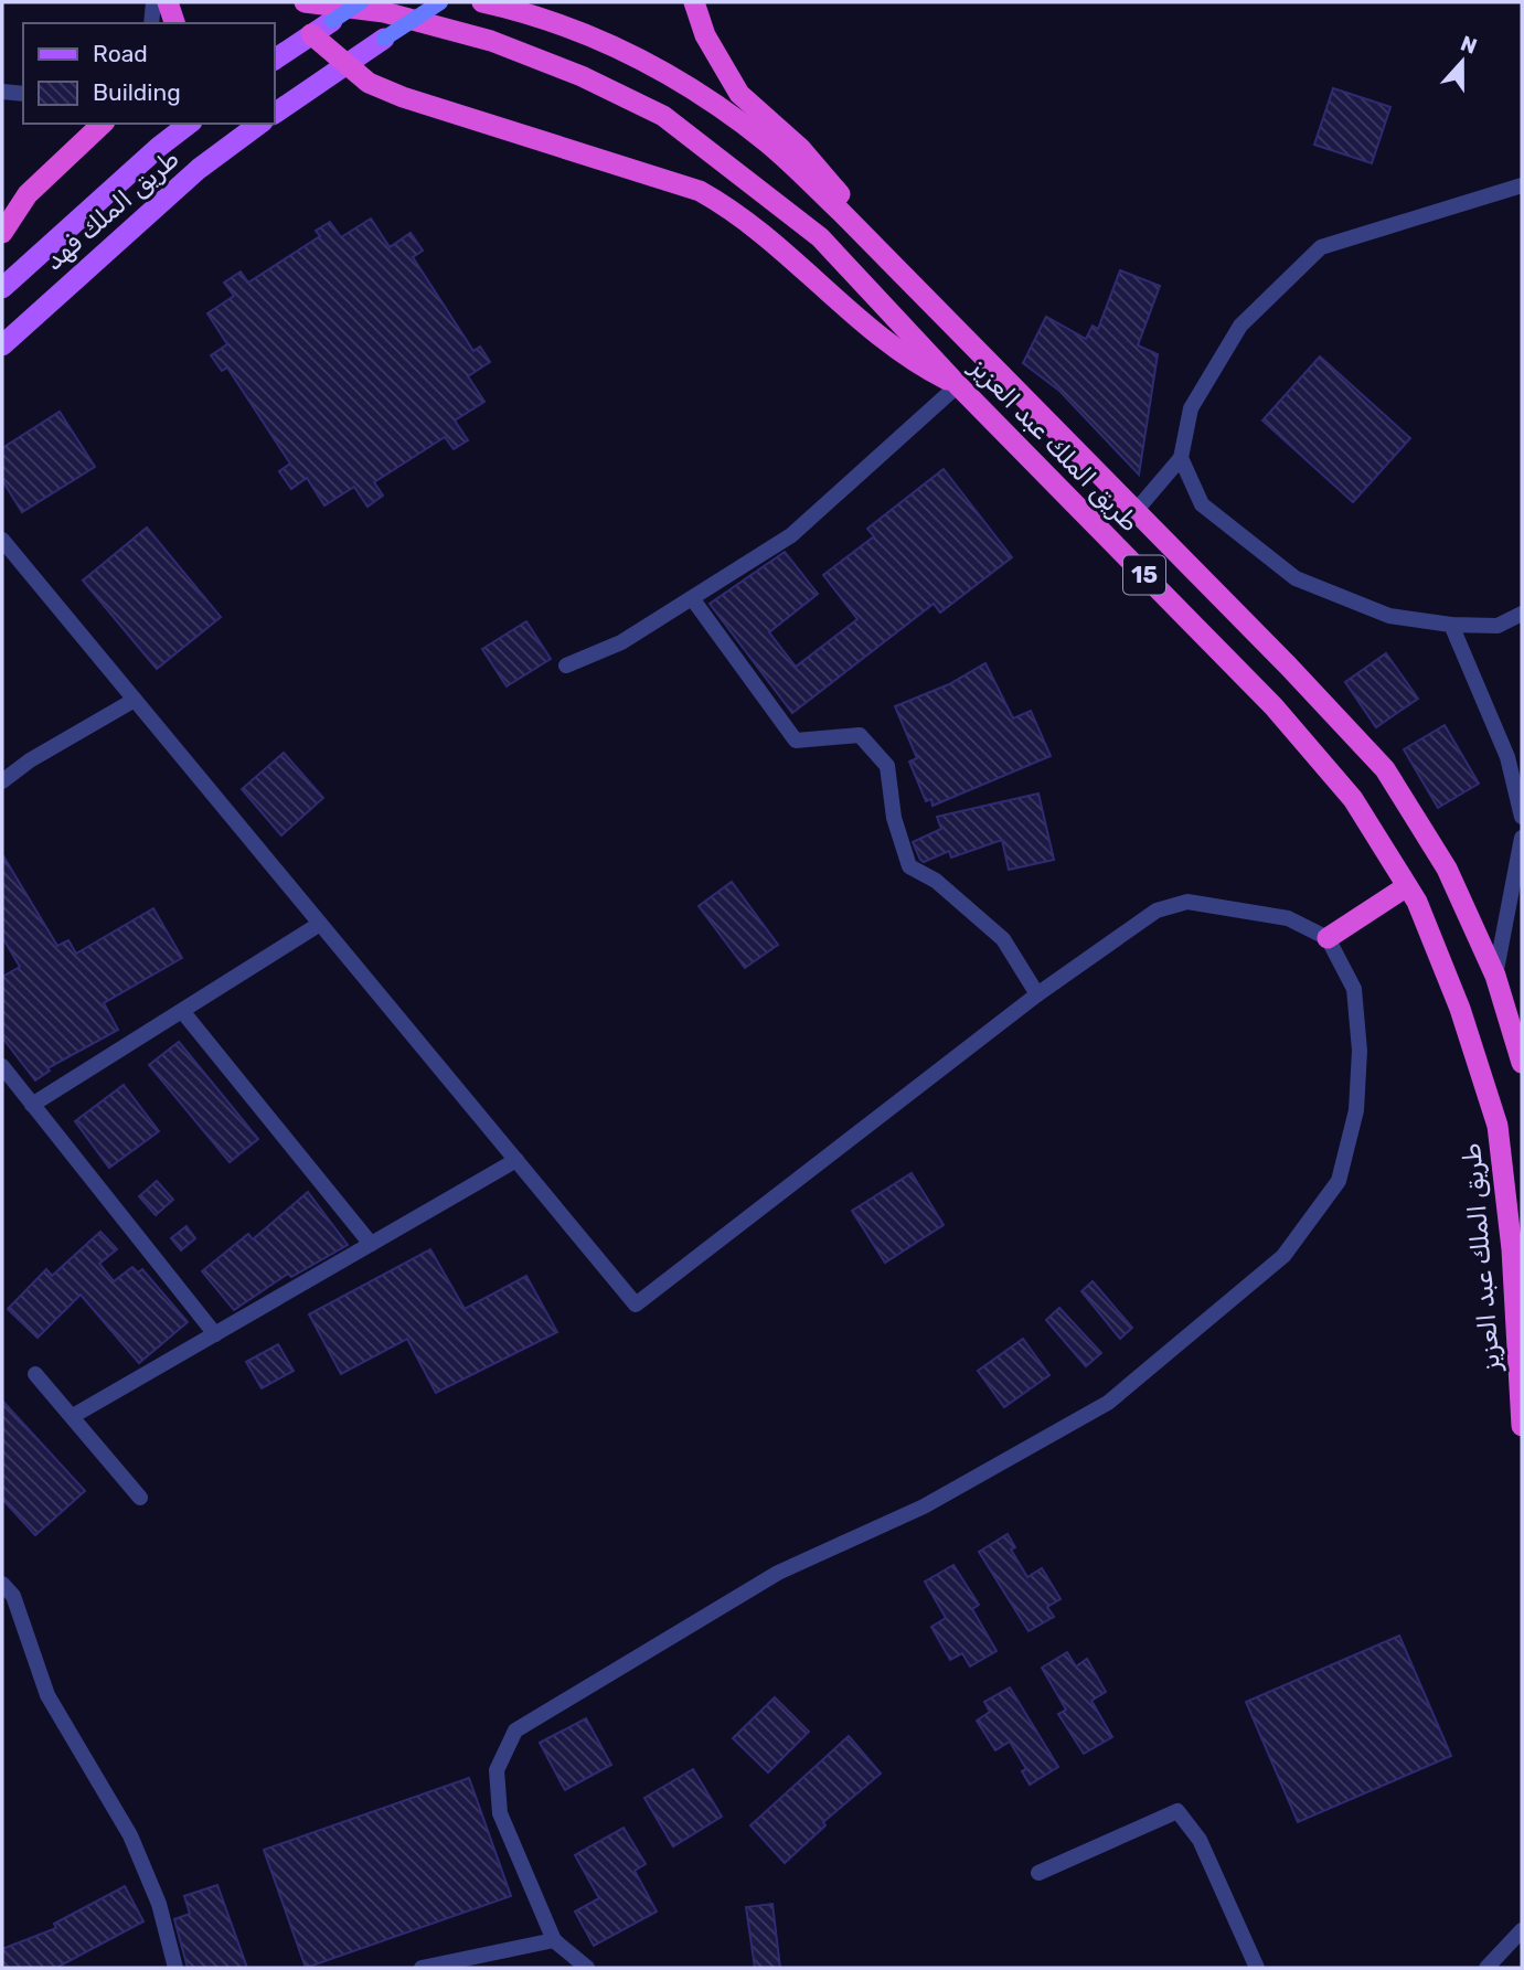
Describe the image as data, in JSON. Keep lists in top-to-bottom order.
{
  "streets": {
    "highway": ["طريق الملك عبد العزيز", "15"],
    "main road": ["طريق الملك فهد"]
  },
  "legend": ["Road", "Building"],
  "north": "top"
}
